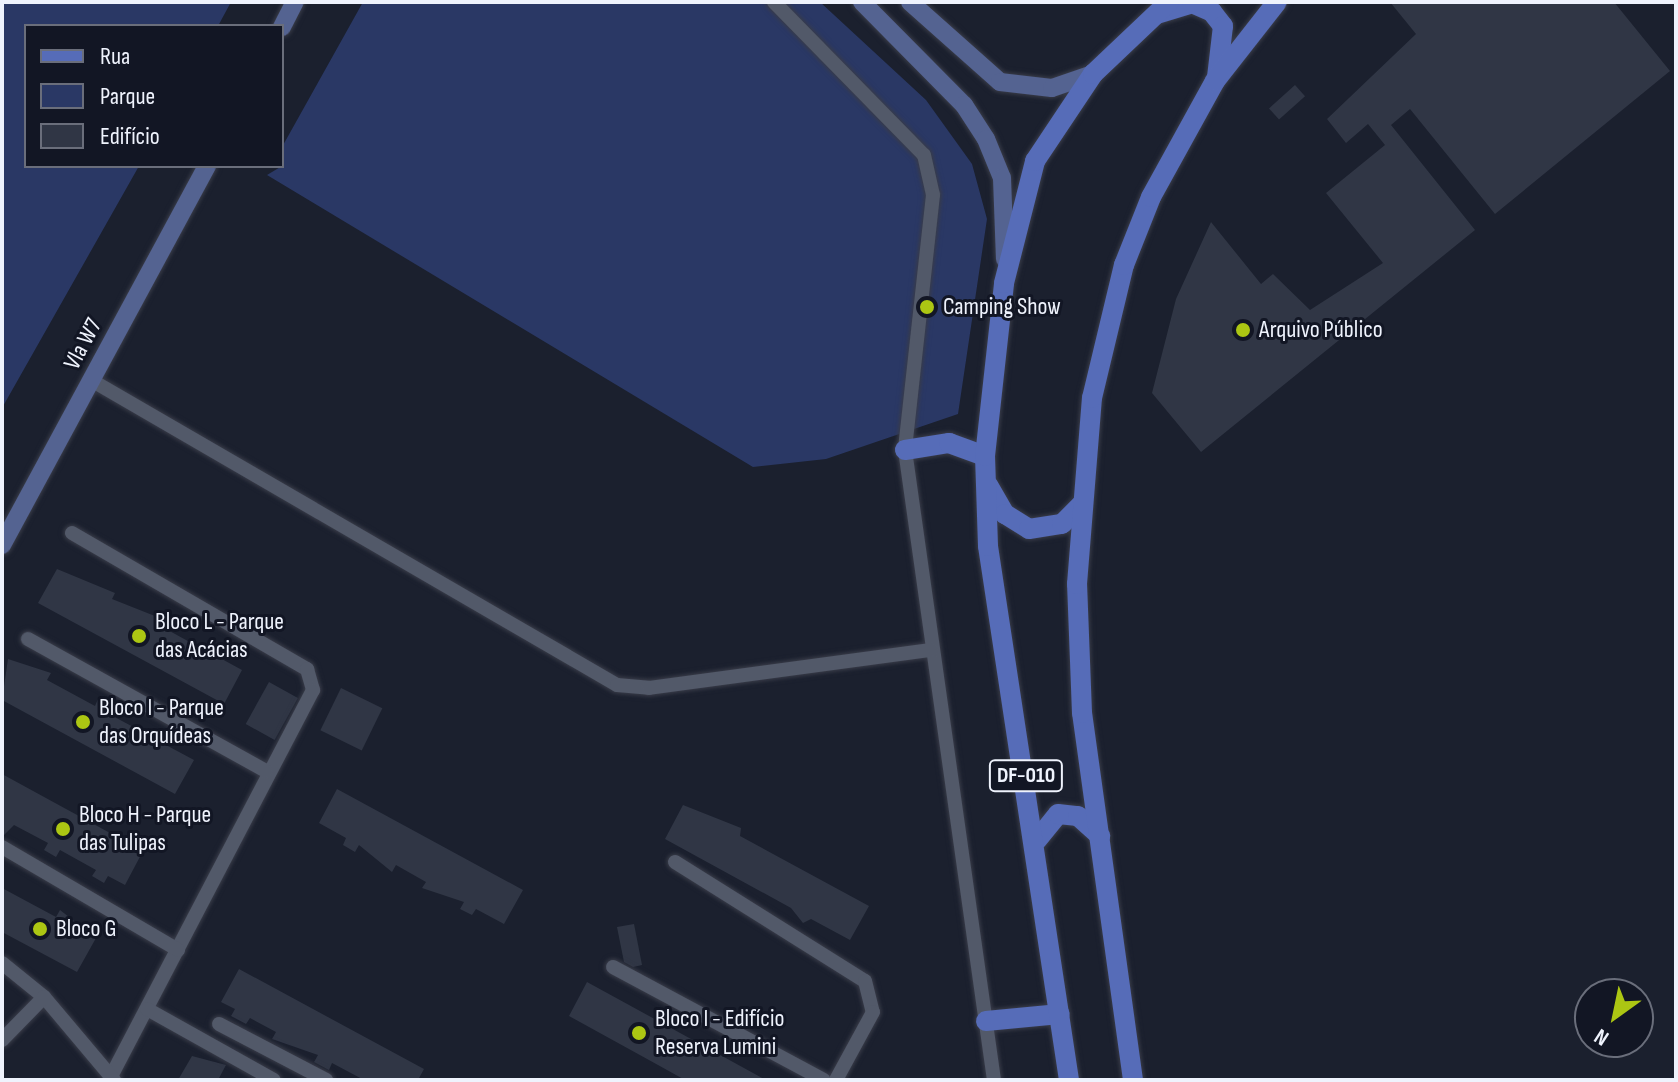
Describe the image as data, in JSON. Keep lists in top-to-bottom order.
{
  "streets": {
    "main road": ["Vla W7", "DF-010"]
  },
  "places": [
    "Camping Show",
    "Arquivo Público",
    "Bloco L - Parque das Acácias",
    "Bloco I - Parque das Orquídeas",
    "Bloco H - Parque das Tulipas",
    "Bloco G",
    "Bloco I - Edifício Reserva Lumini"
  ],
  "legend": ["Rua", "Parque", "Edifício"],
  "north": "bottom left"
}
